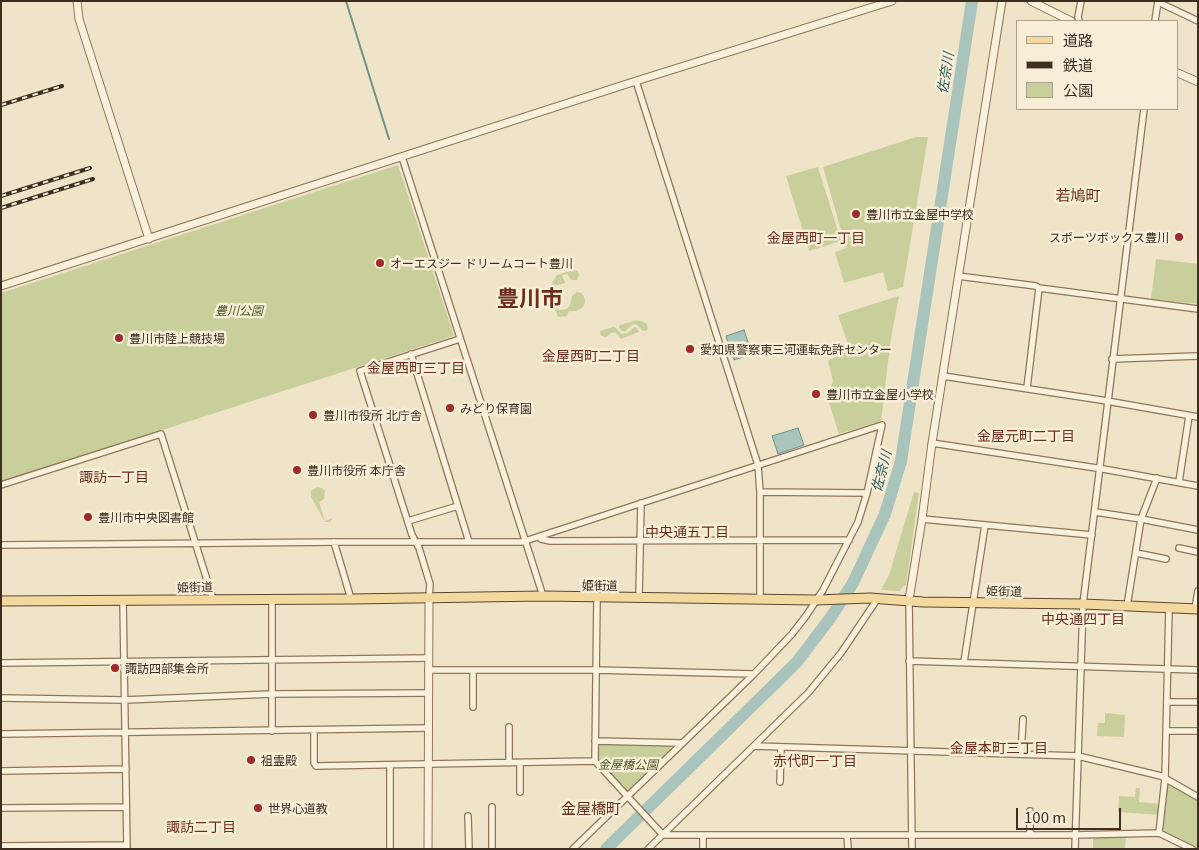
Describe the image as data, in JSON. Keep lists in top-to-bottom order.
{
  "streets": {
    "main road": ["姫街道"]
  },
  "districts": [
    "若鳩町",
    "金屋西町一丁目",
    "豊川市",
    "金屋西町二丁目",
    "金屋西町三丁目",
    "金屋元町二丁目",
    "諏訪一丁目",
    "中央通五丁目",
    "中央通四丁目",
    "金屋本町三丁目",
    "赤代町一丁目",
    "金屋橋町",
    "諏訪二丁目"
  ],
  "water": ["佐奈川"],
  "parks": ["豊川公園", "金屋橋公園"],
  "places": [
    "豊川市立金屋中学校",
    "スポーツボックス豊川",
    "オーエスジー ドリームコート豊川",
    "豊川市陸上競技場",
    "愛知県警察東三河運転免許センター",
    "豊川市立金屋小学校",
    "みどり保育園",
    "豊川市役所 北庁舎",
    "豊川市役所 本庁舎",
    "豊川市中央図書館",
    "諏訪四部集会所",
    "祖霊殿",
    "世界心道教"
  ],
  "legend": ["道路", "鉄道", "公園"],
  "scale_bar": "100 m"
}
